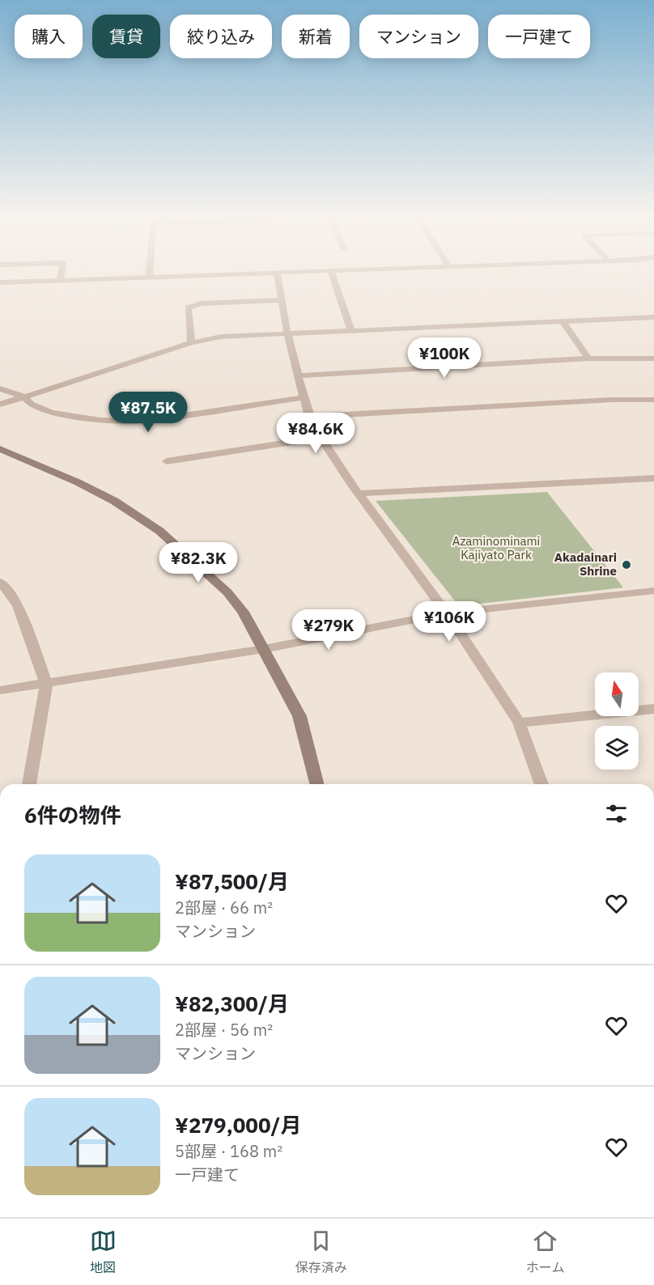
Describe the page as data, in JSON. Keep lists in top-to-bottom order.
{
  "parks": ["Azaminominami Kajiyato Park"],
  "places": ["Akadainari Shrine"],
  "north": "top",
  "page": {
    "chip": [
      "購入",
      "賃貸",
      "絞り込み",
      "新着",
      "マンション",
      "一戸建て"
    ],
    "price": [
      "¥100K",
      "¥87.5K",
      "¥84.6K",
      "¥82.3K",
      "¥106K",
      "¥279K"
    ],
    "heading": "6件の物件",
    "list": [
      {
        "name": "¥87,500/月",
        "note": "2部屋 · 66 m² · マンション"
      },
      {
        "name": "¥82,300/月",
        "note": "2部屋 · 56 m² · マンション"
      },
      {
        "name": "¥279,000/月",
        "note": "5部屋 · 168 m² · 一戸建て"
      }
    ],
    "tabs": ["地図", "保存済み", "ホーム"]
  }
}
